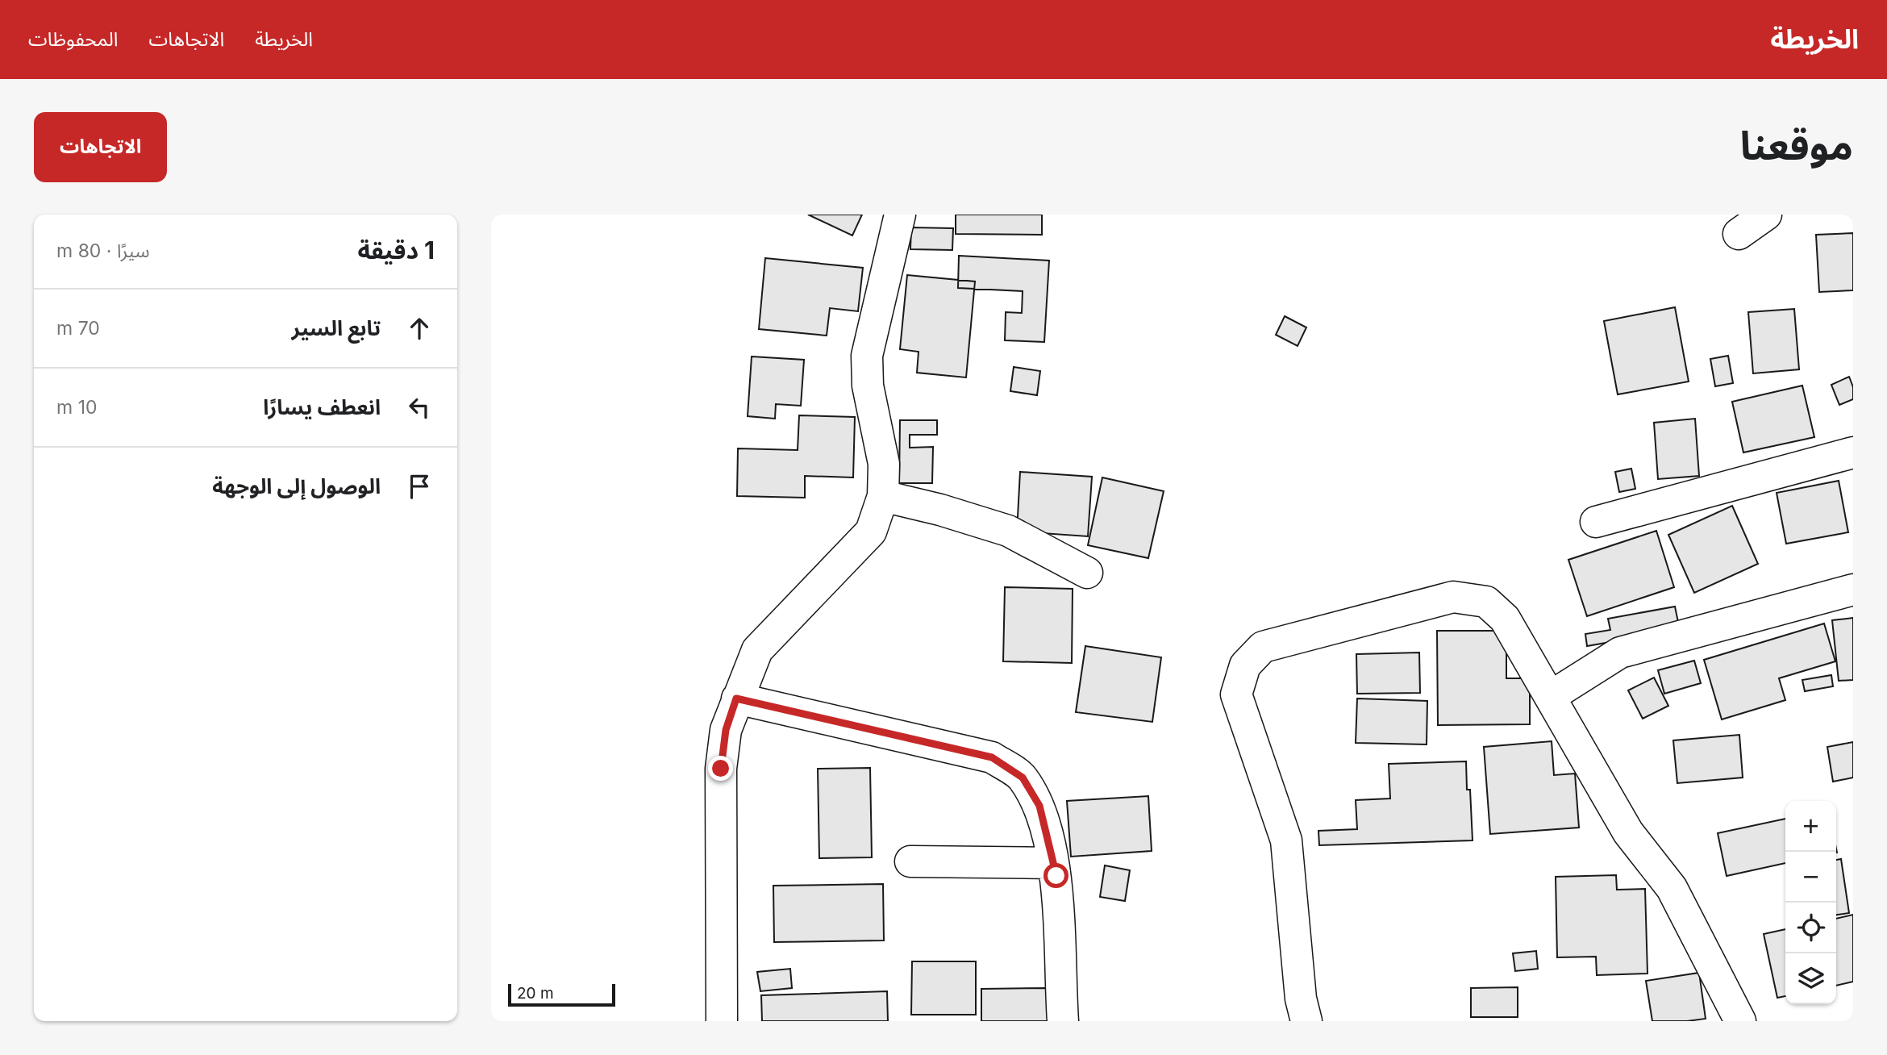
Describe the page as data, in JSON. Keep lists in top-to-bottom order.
{
  "scale_bar": "20 m",
  "page": {
    "header": "الخريطة",
    "nav": ["الخريطة", "الاتجاهات", "المحفوظات"],
    "title": "موقعنا",
    "buttons": "الاتجاهات",
    "heading": ["1 دقيقة", "سيرًا · 80 m"],
    "list": [
      ["تابع السير", "70 m"],
      ["انعطف يسارًا", "10 m"],
      "الوصول إلى الوجهة"
    ],
    "map_buttons": ["+", "−"],
    "scale": "20 m"
  }
}
